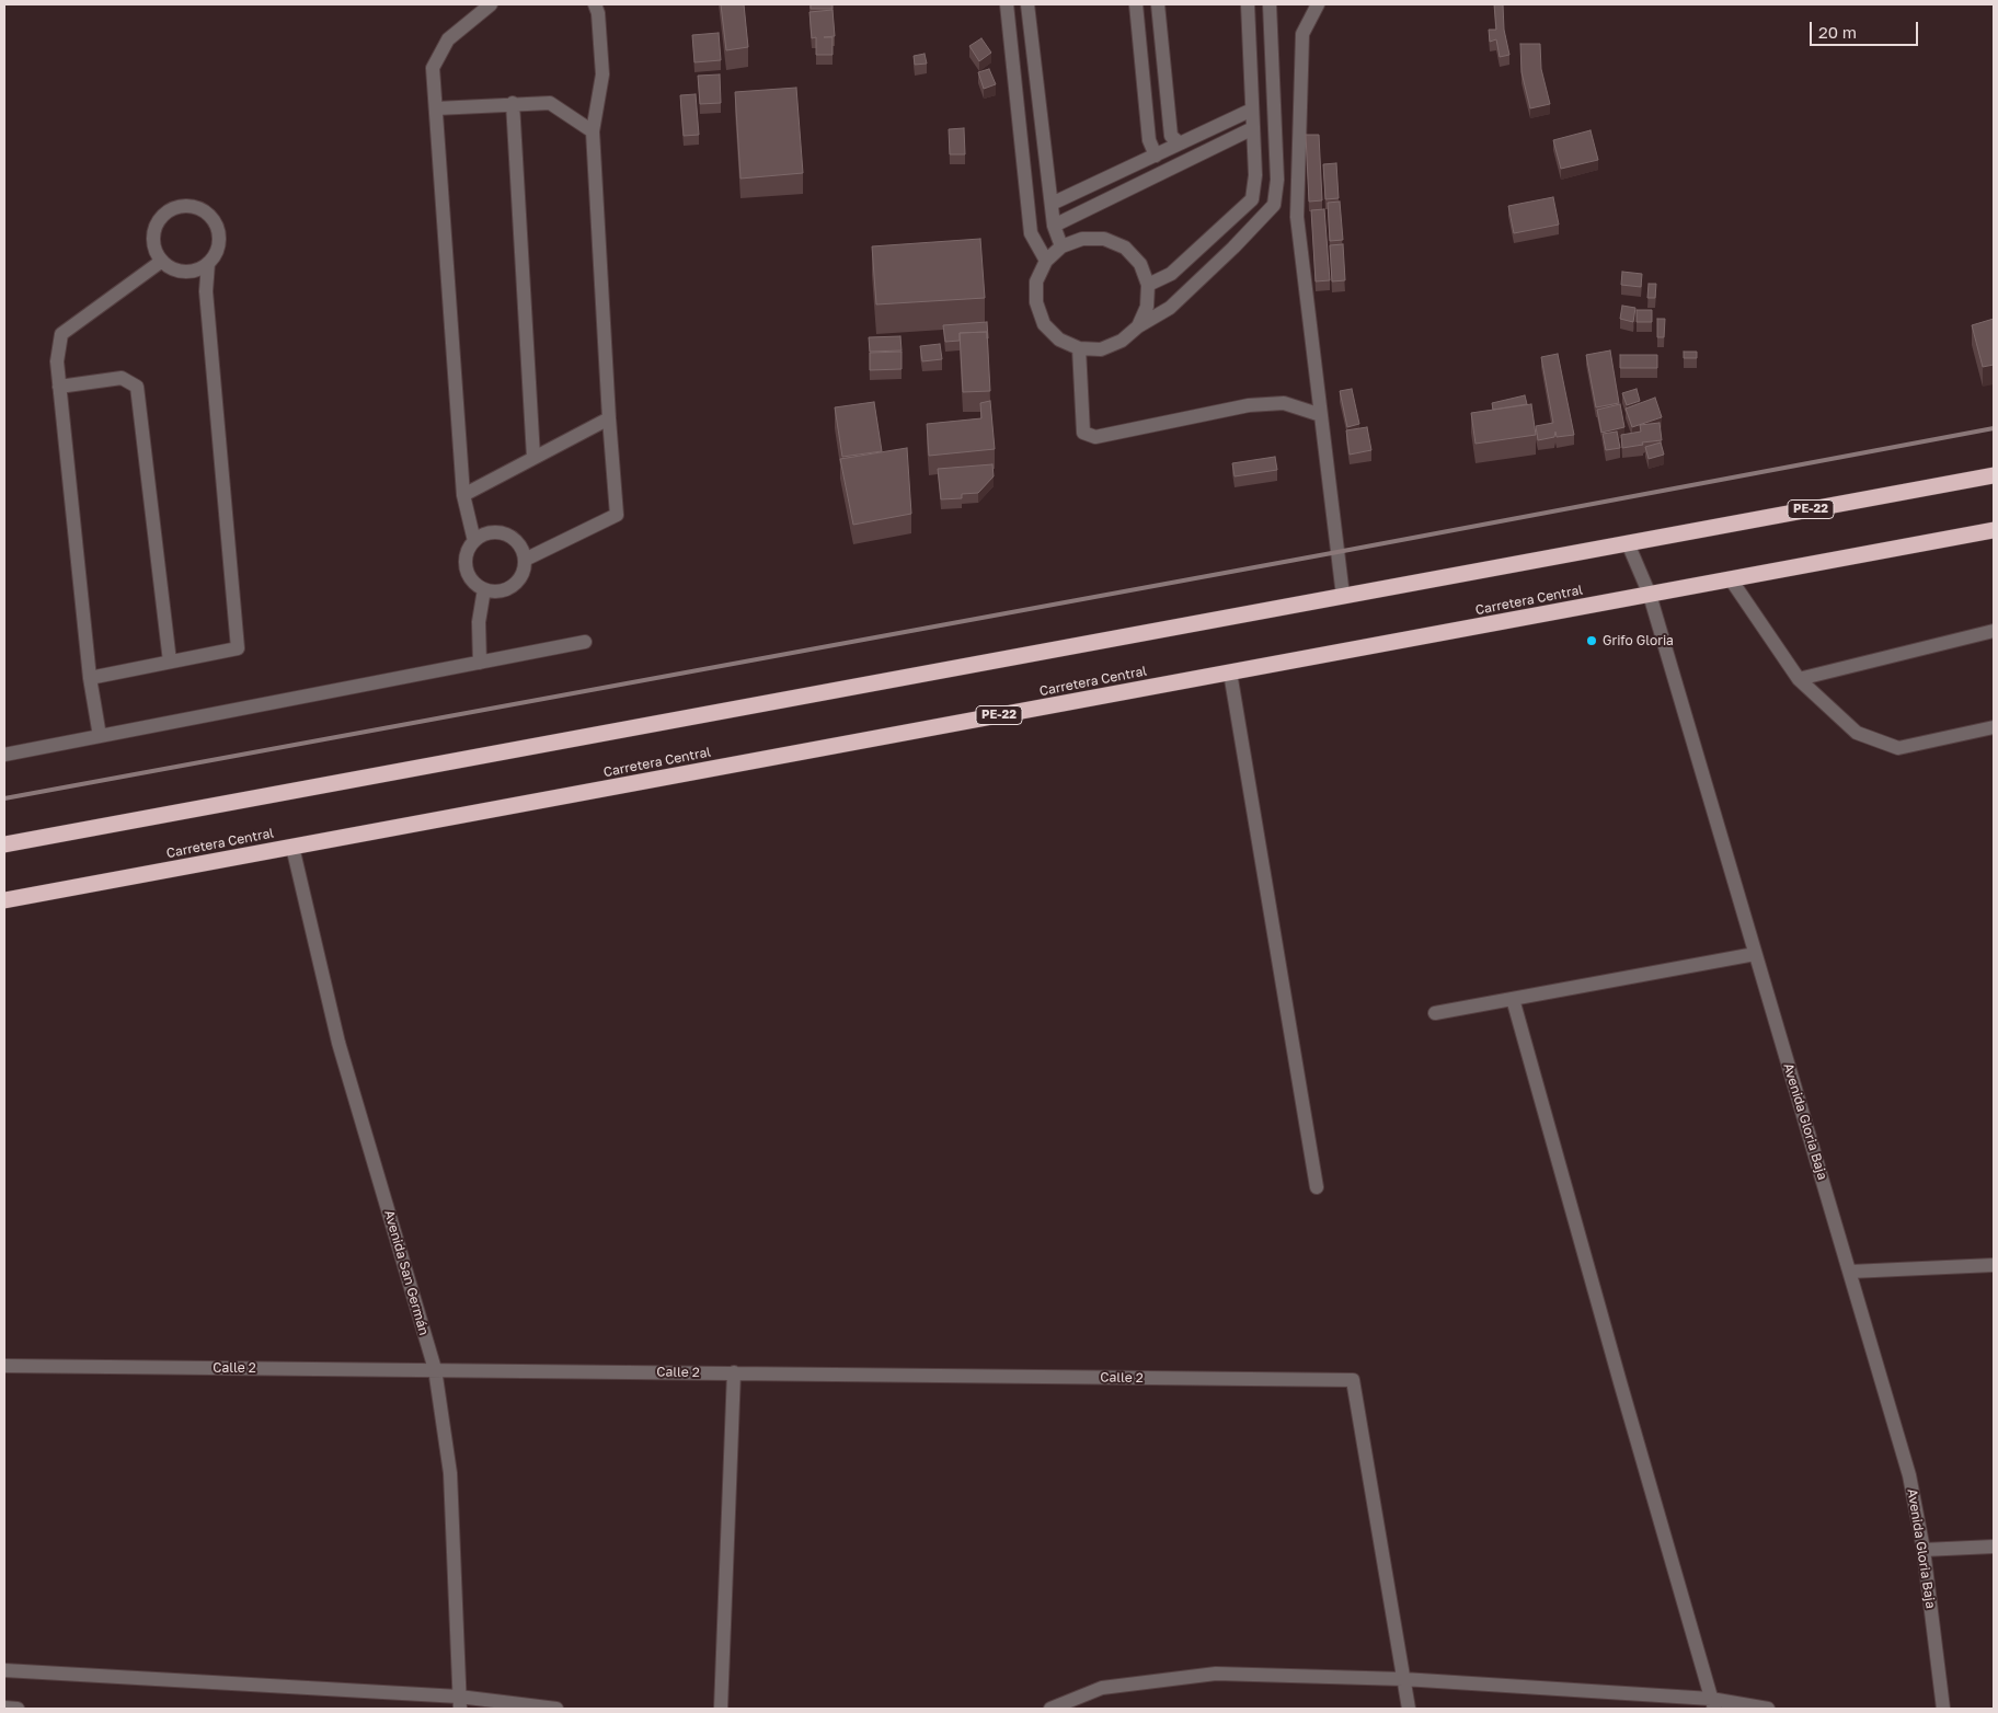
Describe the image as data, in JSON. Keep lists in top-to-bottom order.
{
  "streets": {
    "highway": ["PE-22", "Carretera Central"],
    "street": ["Avenida Gloria Baja", "Avenida San Germán", "Calle 2"]
  },
  "crossings": [
    ["PE-22", "Avenida Gloria Baja"],
    ["Carretera Central", "Avenida Gloria Baja"],
    ["Carretera Central", "Avenida San Germán"],
    ["Avenida San Germán", "Calle 2"]
  ],
  "places": ["Grifo Gloria"],
  "scale_bar": "20 m"
}
